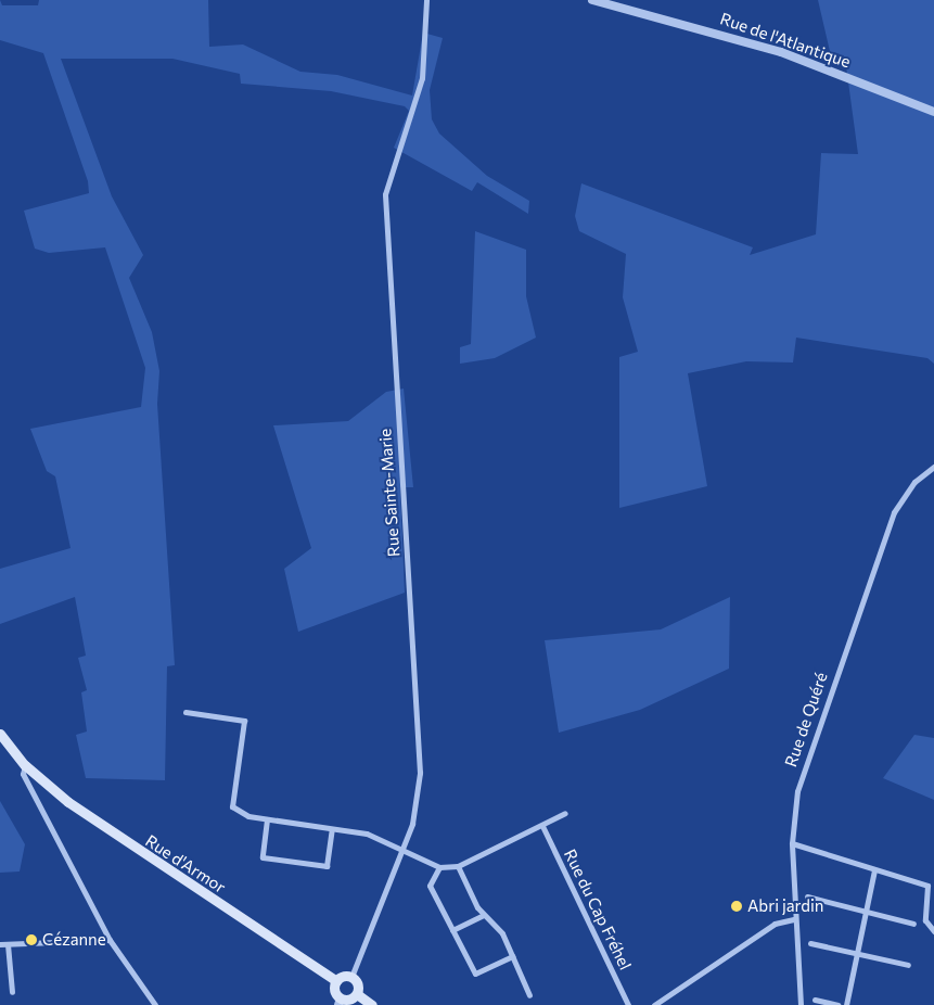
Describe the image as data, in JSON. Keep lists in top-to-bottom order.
{
  "streets": {
    "main road": ["Rue d'Armor"],
    "street": [
      "Rue de l'Atlantique",
      "Rue Sainte-Marie",
      "Rue de Quéré",
      "Rue du Cap Fréhel"
    ]
  },
  "crossings": [
    ["Rue Sainte-Marie", "Rue d'Armor"]
  ],
  "places": ["Abri jardin", "Cézanne"]
}
